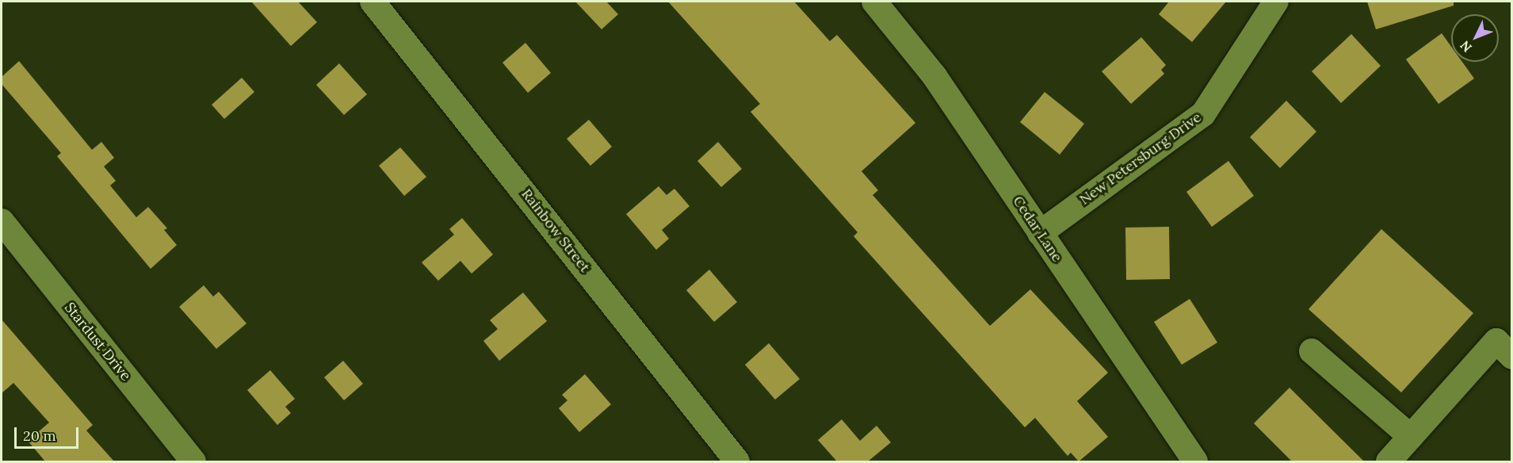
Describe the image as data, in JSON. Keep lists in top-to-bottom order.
{
  "streets": {
    "street": [
      "New Petersburg Drive",
      "Cedar Lane",
      "Rainbow Street",
      "Stardust Drive"
    ]
  },
  "crossings": [
    ["New Petersburg Drive", "Cedar Lane"]
  ],
  "scale_bar": "20 m",
  "north": "bottom left"
}
